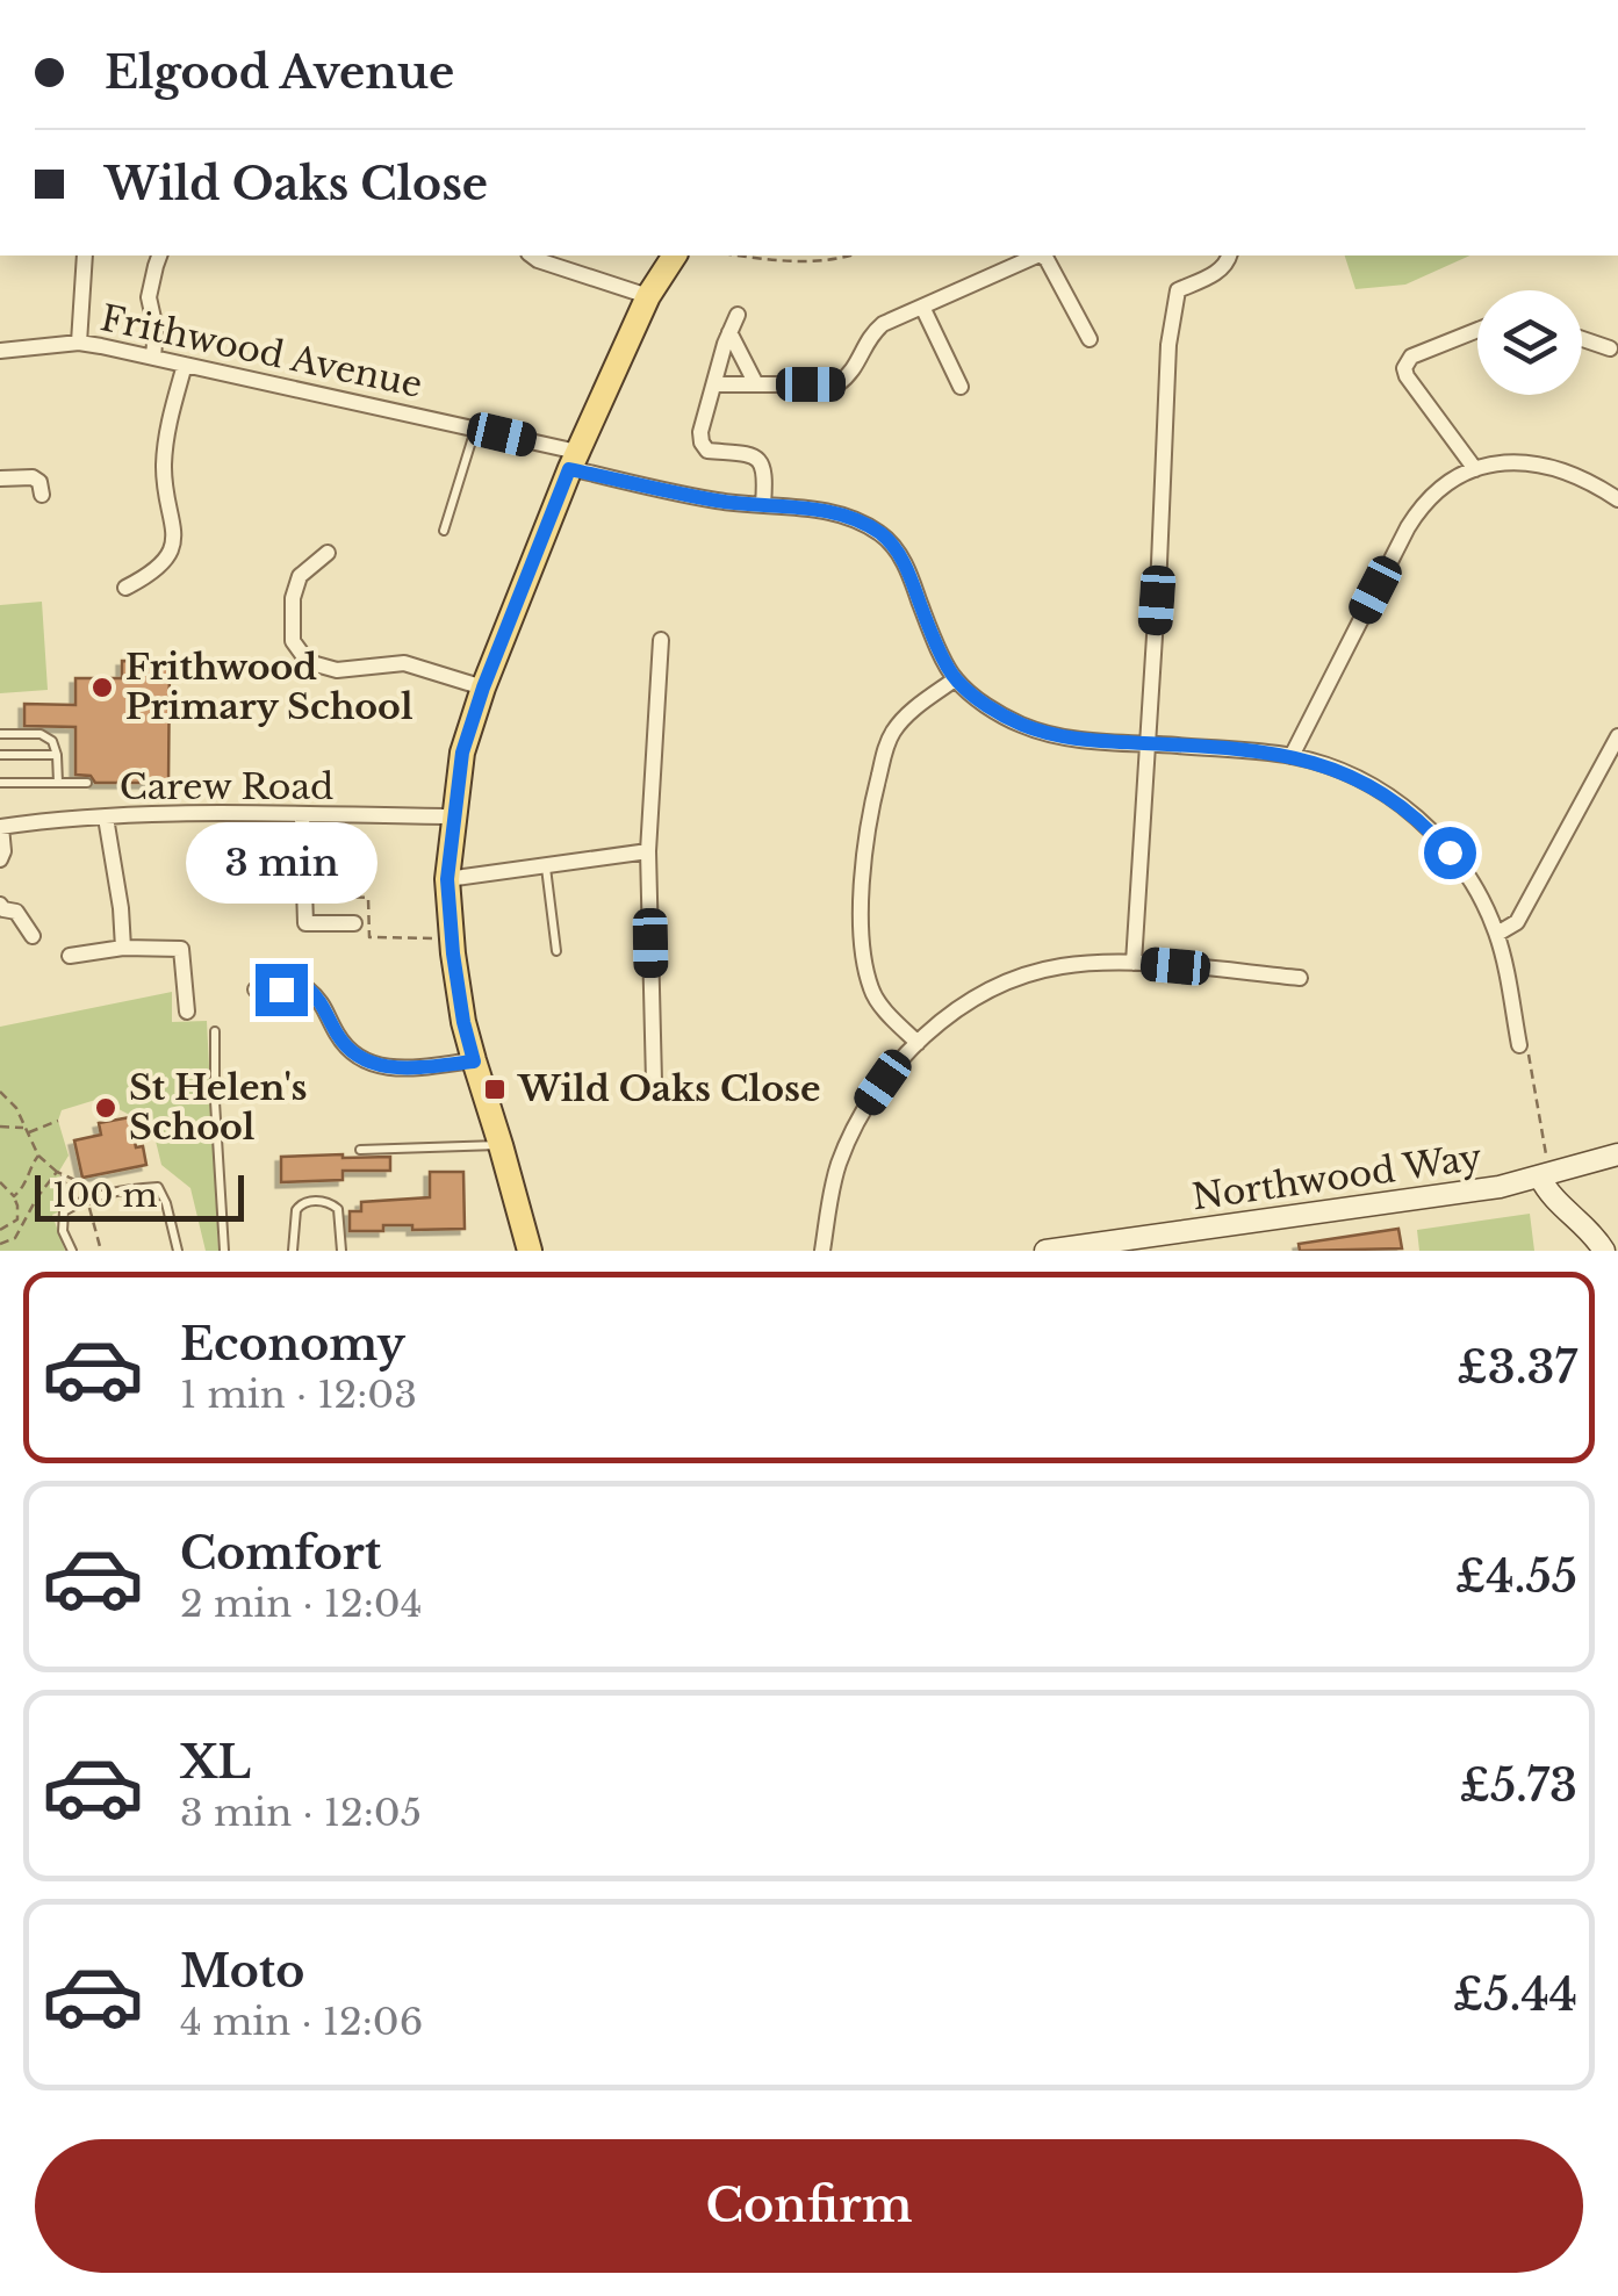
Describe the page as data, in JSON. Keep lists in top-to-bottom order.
{
  "streets": {
    "street": ["Frithwood Avenue", "Carew Road", "Northwood Way"]
  },
  "places": {
    "other": ["Frithwood Primary School", "St Helen's School"],
    "transit": ["Wild Oaks Close"]
  },
  "scale_bar": "100 m",
  "page": {
    "banner": ["Elgood Avenue", "Wild Oaks Close"],
    "bubble": "3 min",
    "scale": "100 m",
    "list": [
      {
        "name": "Economy",
        "note": "1 min · 12:03",
        "value": "£3.37"
      },
      {
        "name": "Comfort",
        "note": "2 min · 12:04",
        "value": "£4.55"
      },
      {
        "name": "XL",
        "note": "3 min · 12:05",
        "value": "£5.73"
      },
      {
        "name": "Moto",
        "note": "4 min · 12:06",
        "value": "£5.44"
      }
    ],
    "buttons": "Confirm"
  }
}
